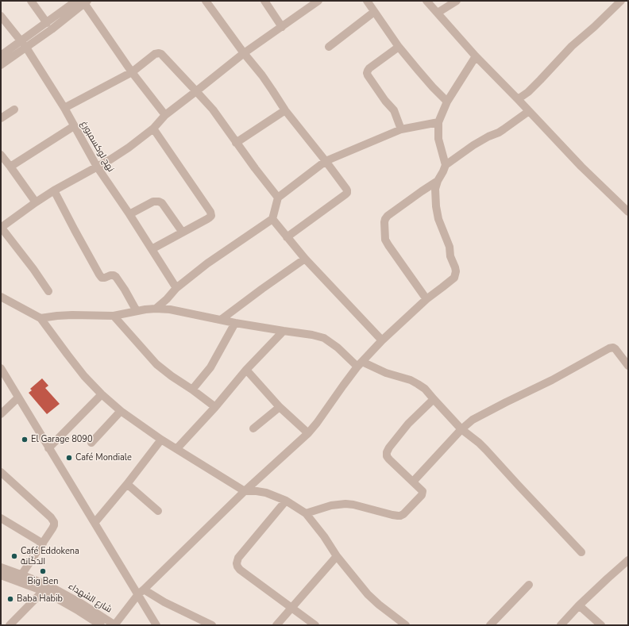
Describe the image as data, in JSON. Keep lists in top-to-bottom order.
{
  "streets": {
    "street": ["نهج لوكسمبورغ", "شارع الشهداء"]
  },
  "places": [
    "El Garage 8090",
    "Café Mondiale",
    "Café Eddokena الدكّانة",
    "Big Ben",
    "Baba Habib"
  ]
}
